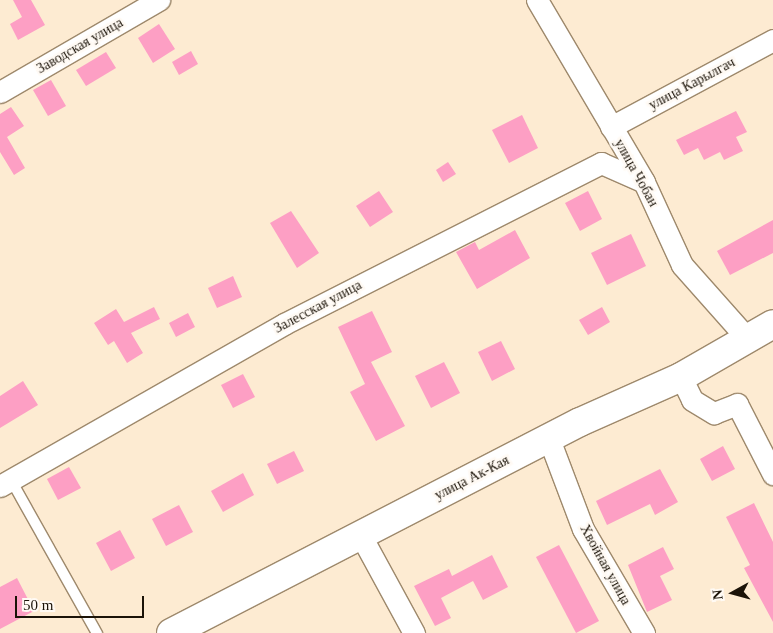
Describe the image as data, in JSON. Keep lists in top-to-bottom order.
{
  "streets": {
    "main road": ["улица Ак-Кая"],
    "street": [
      "Заводская улица",
      "улица Карылгач",
      "улица Чобан",
      "Залесская улица",
      "Хвойная улица"
    ]
  },
  "crossings": [
    ["улица Карылгач", "улица Чобан"],
    ["улица Чобан", "Залесская улица"],
    ["улица Чобан", "улица Ак-Кая"],
    ["улица Ак-Кая", "Хвойная улица"]
  ],
  "scale_bar": "50 m",
  "north": "left"
}
